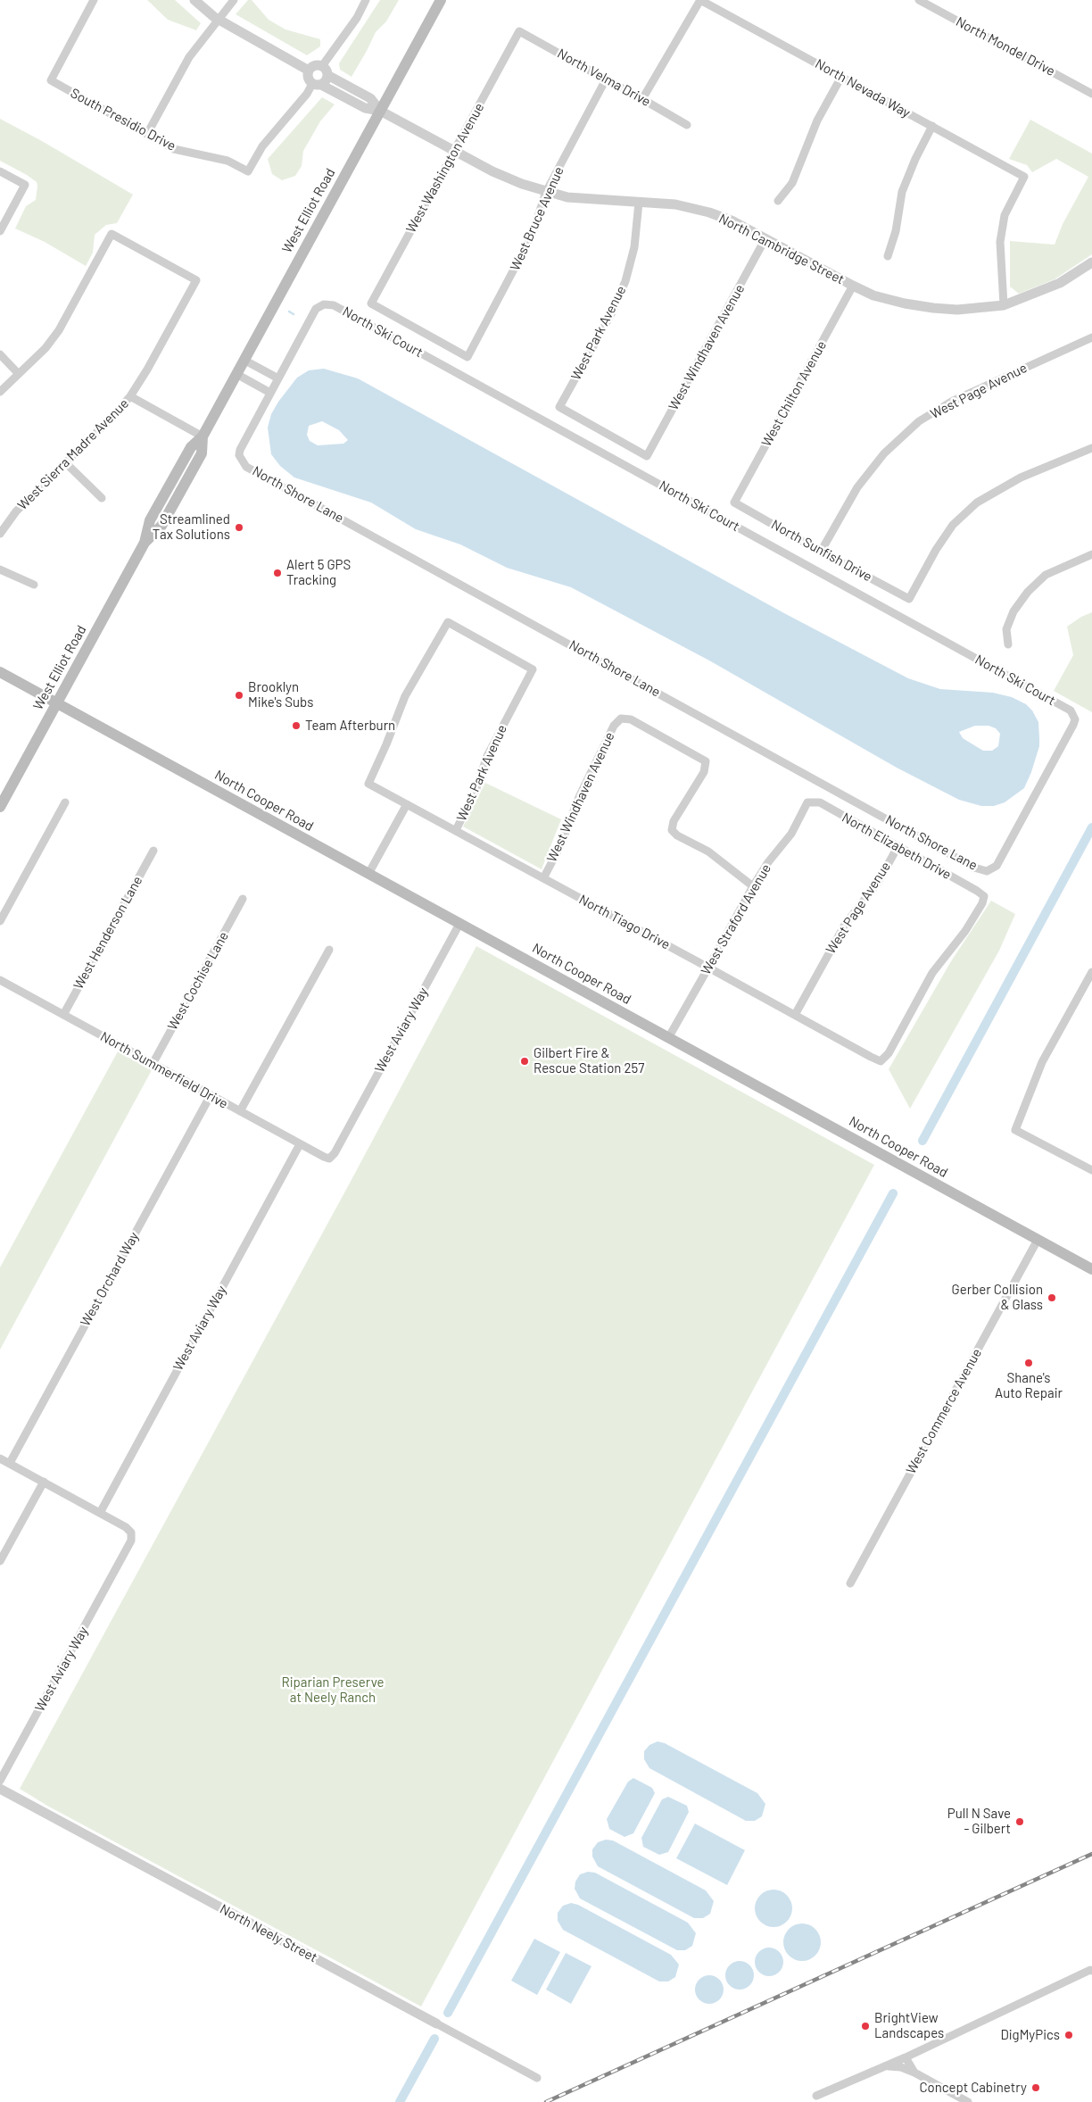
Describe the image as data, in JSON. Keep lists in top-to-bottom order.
{
  "streets": {
    "main road": ["West Elliot Road", "North Cooper Road"],
    "street": [
      "North Mondel Drive",
      "North Velma Drive",
      "North Nevada Way",
      "South Presidio Drive",
      "West Washington Avenue",
      "West Bruce Avenue",
      "North Cambridge Street",
      "North Ski Court",
      "West Park Avenue",
      "West Windhaven Avenue",
      "West Page Avenue",
      "West Chilton Avenue",
      "West Sierra Madre Avenue",
      "North Shore Lane",
      "North Sunfish Drive",
      "North Elizabeth Drive",
      "West Straford Avenue",
      "North Tiago Drive",
      "West Henderson Lane",
      "West Cochise Lane",
      "West Aviary Way",
      "North Summerfield Drive",
      "West Orchard Way",
      "West Commerce Avenue",
      "North Neely Street"
    ]
  },
  "crossings": [
    ["North Velma Drive", "West Washington Avenue"],
    ["North Velma Drive", "West Bruce Avenue"],
    ["North Nevada Way", "North Cambridge Street"],
    ["West Washington Avenue", "West Bruce Avenue"],
    ["West Washington Avenue", "North Cambridge Street"],
    ["West Elliot Road", "North Cambridge Street"],
    ["West Elliot Road", "North Cooper Road"],
    ["West Bruce Avenue", "North Cambridge Street"],
    ["North Cambridge Street", "West Park Avenue"],
    ["North Cambridge Street", "West Windhaven Avenue"],
    ["North Cambridge Street", "West Chilton Avenue"],
    ["North Ski Court", "North Shore Lane"],
    ["West Park Avenue", "West Windhaven Avenue"],
    ["West Park Avenue", "North Tiago Drive"],
    ["West Windhaven Avenue", "West Straford Avenue"],
    ["West Windhaven Avenue", "North Tiago Drive"],
    ["West Page Avenue", "North Sunfish Drive"],
    ["West Page Avenue", "North Elizabeth Drive"],
    ["West Page Avenue", "North Tiago Drive"],
    ["West Chilton Avenue", "North Sunfish Drive"],
    ["North Cooper Road", "West Straford Avenue"],
    ["North Cooper Road", "West Aviary Way"],
    ["North Cooper Road", "West Commerce Avenue"],
    ["North Elizabeth Drive", "West Straford Avenue"],
    ["North Elizabeth Drive", "North Tiago Drive"],
    ["West Straford Avenue", "North Tiago Drive"],
    ["West Henderson Lane", "North Summerfield Drive"],
    ["West Cochise Lane", "North Summerfield Drive"],
    ["West Aviary Way", "North Summerfield Drive"],
    ["North Summerfield Drive", "West Orchard Way"]
  ],
  "parks": ["Riparian Preserve at Neely Ranch"],
  "places": [
    "Streamlined Tax Solutions",
    "Alert 5 GPS Tracking",
    "Brooklyn Mike's Subs",
    "Team Afterburn",
    "Gilbert Fire & Rescue Station 257",
    "Gerber Collision & Glass",
    "Shane's Auto Repair",
    "Pull N Save - Gilbert",
    "BrightView Landscapes",
    "DigMyPics",
    "Concept Cabinetry"
  ]
}
